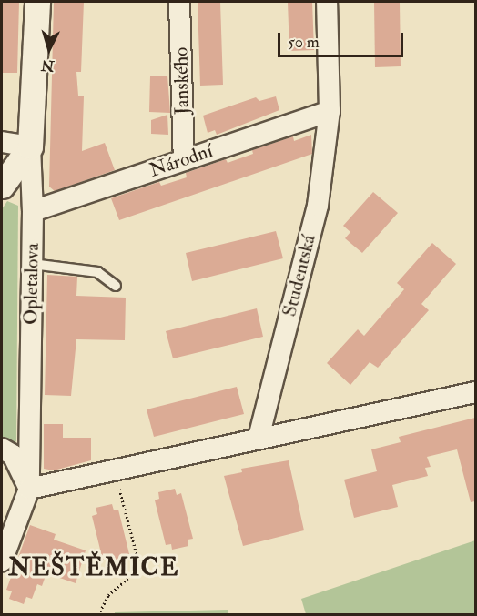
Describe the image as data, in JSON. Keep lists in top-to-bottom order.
{
  "streets": {
    "street": [
      "Janského",
      "Národní",
      "Studentská",
      "Opletalova"
    ]
  },
  "crossings": [
    ["Janského", "Národní"],
    ["Národní", "Studentská"],
    ["Národní", "Opletalova"]
  ],
  "districts": ["NEŠTĚMICE"],
  "scale_bar": "50 m",
  "north": "bottom"
}
